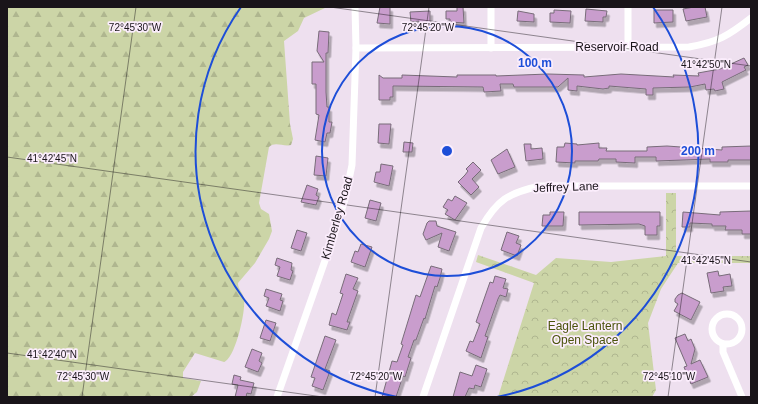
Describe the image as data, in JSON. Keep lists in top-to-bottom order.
{
  "streets": {
    "street": ["Reservoir Road", "Jeffrey Lane", "Kimberley Road"]
  },
  "crossings": [
    ["Reservoir Road", "Kimberley Road"]
  ],
  "parks": ["Eagle Lantern Open Space"],
  "coordinates": [
    "72°45'30\"W",
    "72°45'20\"W",
    "41°42'50\"N",
    "41°42'45\"N",
    "41°42'40\"N",
    "72°45'10\"W"
  ],
  "rings": ["100 m", "200 m"]
}
